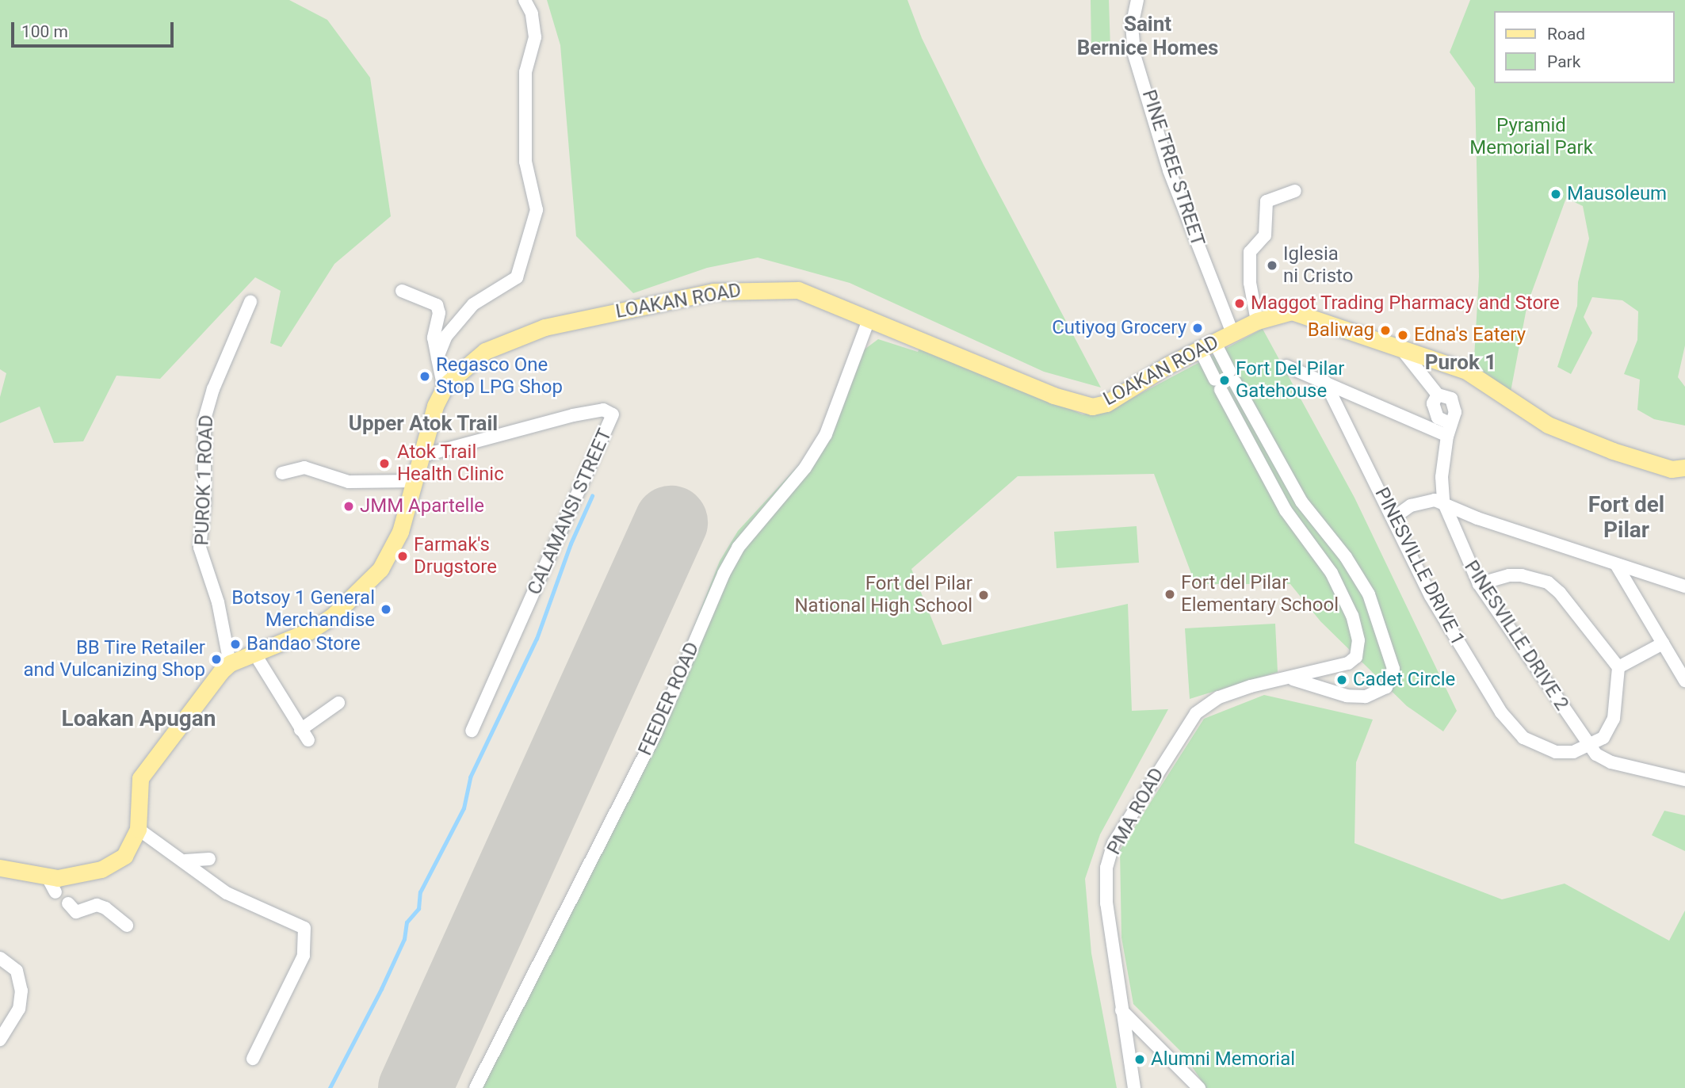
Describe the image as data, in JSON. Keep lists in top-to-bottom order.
{
  "streets": {
    "main road": ["LOAKAN ROAD"],
    "street": [
      "PINE TREE STREET",
      "PUROK 1 ROAD",
      "CALAMANSI STREET",
      "PINESVILLE DRIVE 1",
      "PINESVILLE DRIVE 2",
      "FEEDER ROAD",
      "PMA ROAD"
    ]
  },
  "crossings": [
    ["PINE TREE STREET", "LOAKAN ROAD"],
    ["LOAKAN ROAD", "FEEDER ROAD"],
    ["LOAKAN ROAD", "PMA ROAD"],
    ["PINESVILLE DRIVE 1", "PINESVILLE DRIVE 2"]
  ],
  "districts": [
    "Saint Bernice Homes",
    "Purok 1",
    "Upper Atok Trail",
    "Fort del Pilar",
    "Loakan Apugan"
  ],
  "parks": ["Pyramid Memorial Park"],
  "places": [
    "Mausoleum",
    "Iglesia ni Cristo",
    "Maggot Trading Pharmacy and Store",
    "Cutiyog Grocery",
    "Baliwag",
    "Edna's Eatery",
    "Regasco One Stop LPG Shop",
    "Fort Del Pilar Gatehouse",
    "Atok Trail Health Clinic",
    "JMM Apartelle",
    "Farmak's Drugstore",
    "Fort del Pilar Elementary School",
    "Fort del Pilar National High School",
    "Botsoy 1 General Merchandise",
    "Bandao Store",
    "BB Tire Retailer and Vulcanizing Shop",
    "Cadet Circle",
    "Alumni Memorial"
  ],
  "legend": ["Road", "Park"],
  "scale_bar": "100 m"
}
